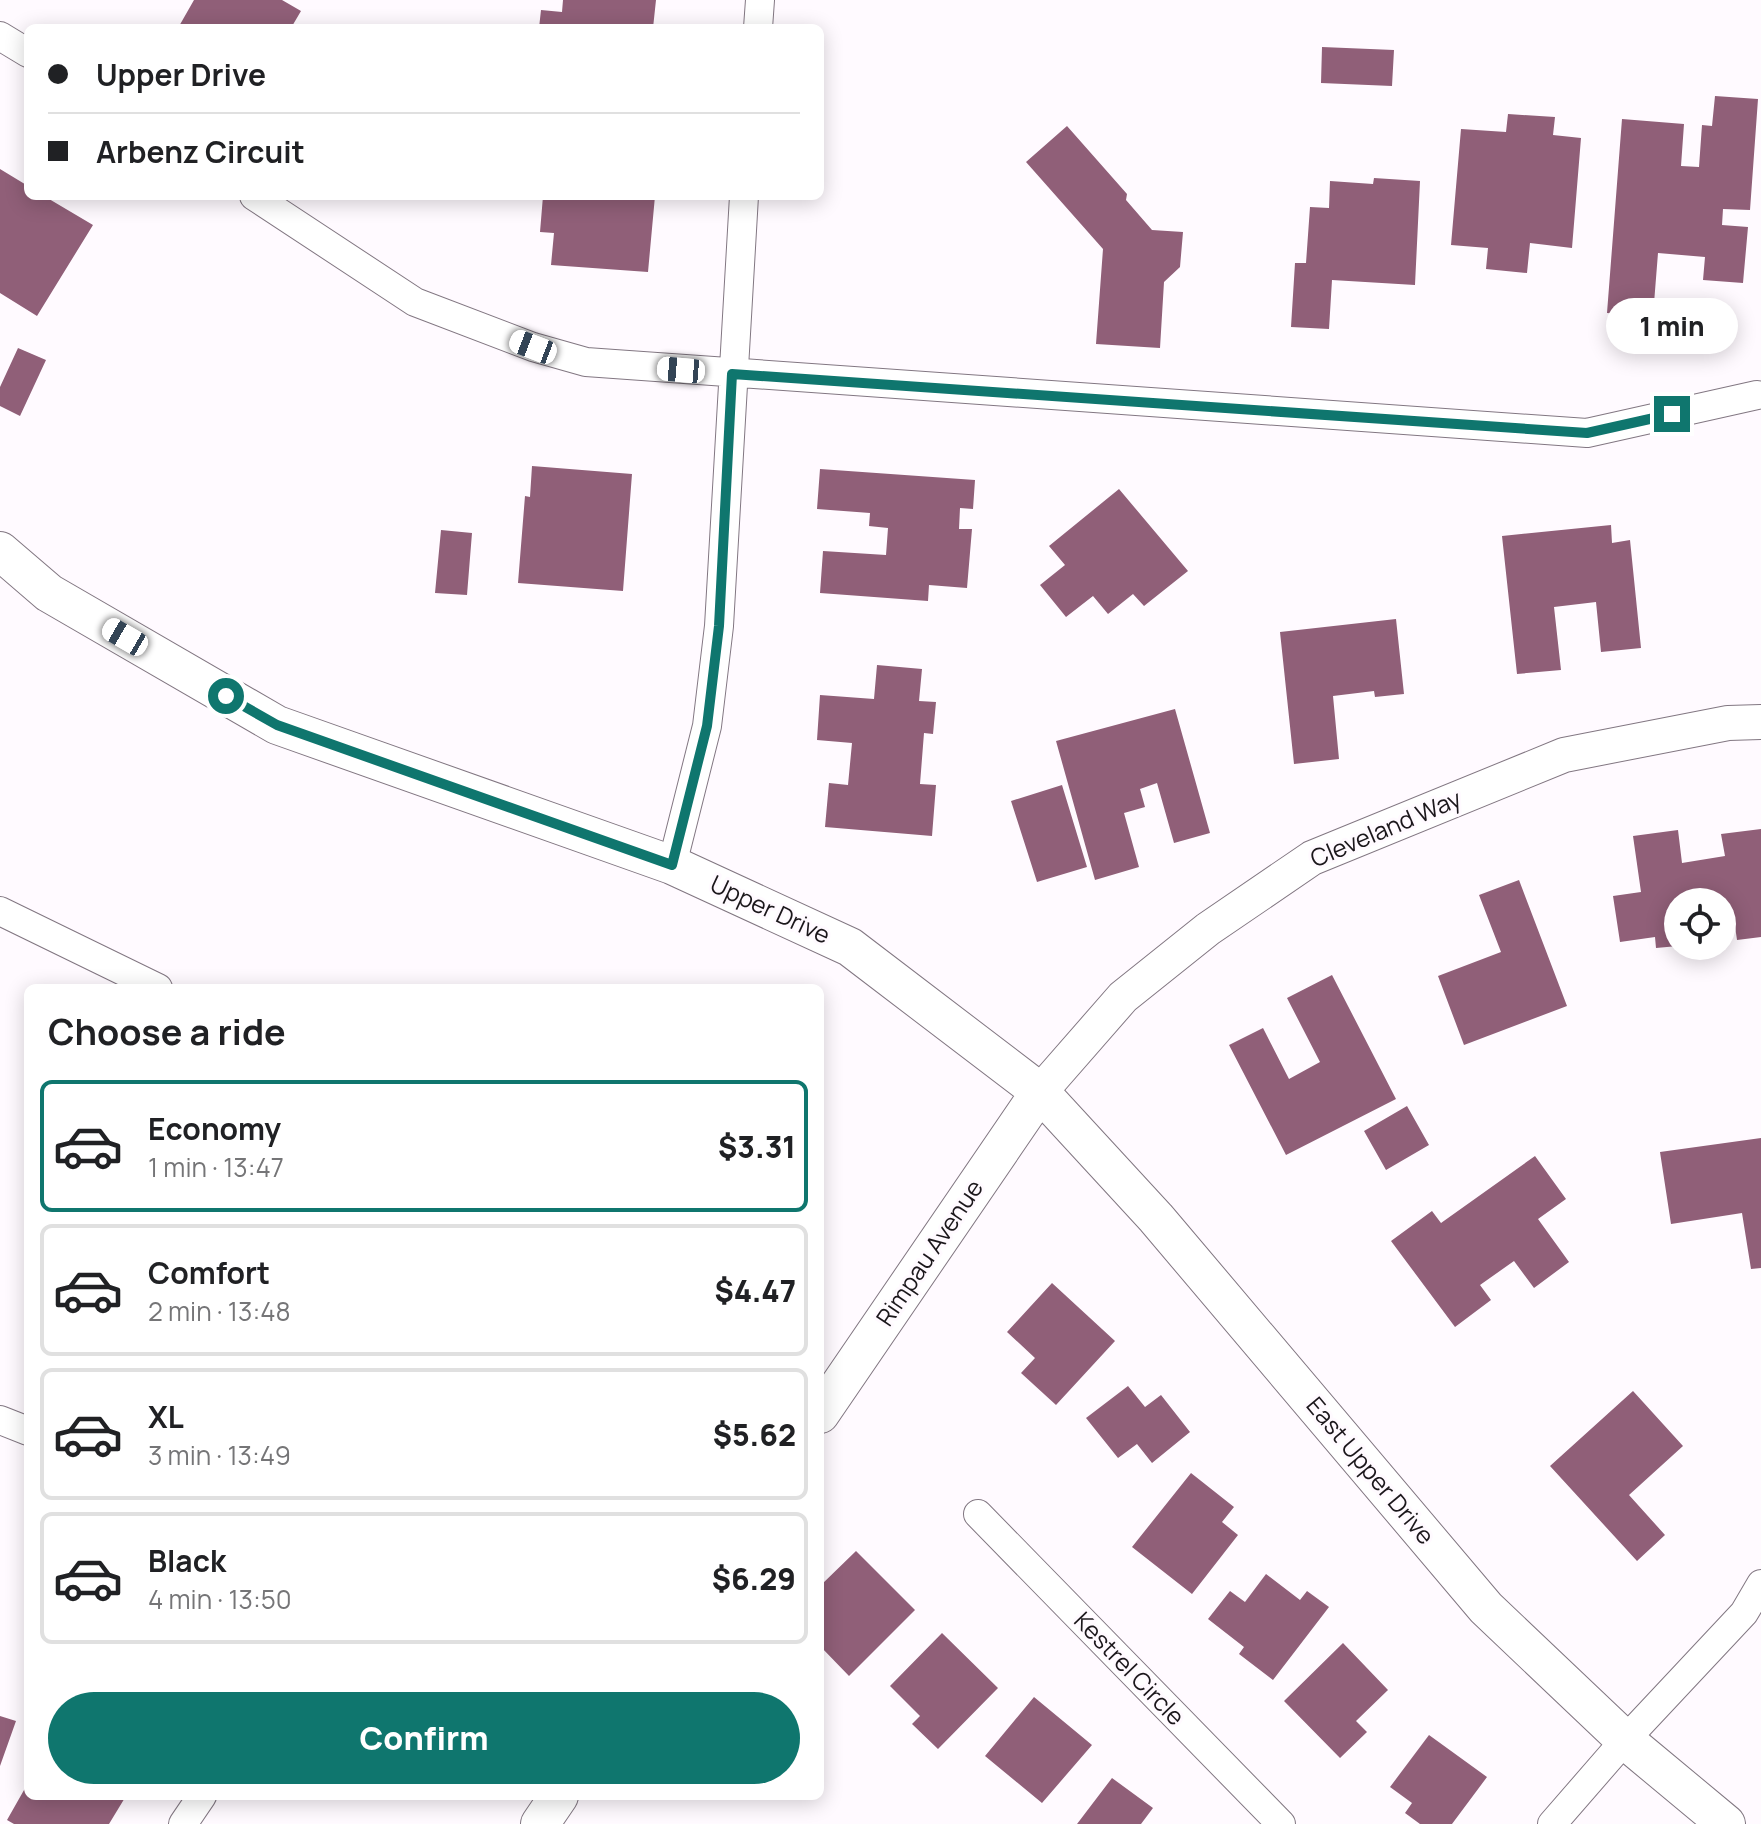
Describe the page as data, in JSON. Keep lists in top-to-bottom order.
{
  "streets": {
    "main road": ["Upper Drive", "Rimpau Avenue", "East Upper Drive"],
    "street": ["Cleveland Way", "Kestrel Circle"]
  },
  "crossings": [
    ["Cleveland Way", "Upper Drive"],
    ["Cleveland Way", "Rimpau Avenue"],
    ["Cleveland Way", "East Upper Drive"],
    ["Upper Drive", "Rimpau Avenue"],
    ["Upper Drive", "East Upper Drive"],
    ["Rimpau Avenue", "East Upper Drive"]
  ],
  "page": {
    "banner": ["Upper Drive", "Arbenz Circuit"],
    "bubble": "1 min",
    "heading": "Choose a ride",
    "list": [
      {
        "name": "Economy",
        "note": "1 min · 13:47",
        "value": "$3.31"
      },
      {
        "name": "Comfort",
        "note": "2 min · 13:48",
        "value": "$4.47"
      },
      {
        "name": "XL",
        "note": "3 min · 13:49",
        "value": "$5.62"
      },
      {
        "name": "Black",
        "note": "4 min · 13:50",
        "value": "$6.29"
      }
    ],
    "buttons": "Confirm"
  }
}
